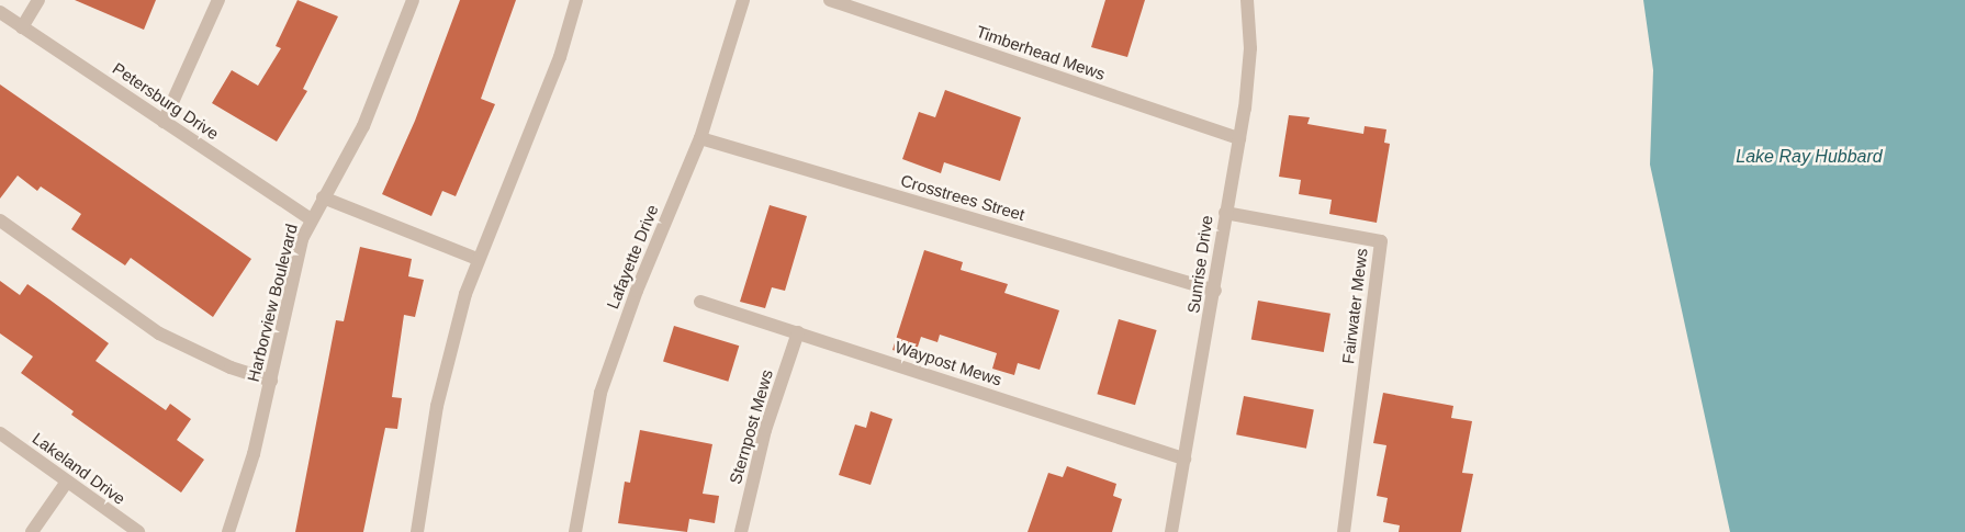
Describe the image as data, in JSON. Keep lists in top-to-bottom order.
{
  "streets": {
    "street": [
      "Timberhead Mews",
      "Petersburg Drive",
      "Crosstrees Street",
      "Lafayette Drive",
      "Sunrise Drive",
      "Harborview Boulevard",
      "Fairwater Mews",
      "Waypost Mews",
      "Sternpost Mews",
      "Lakeland Drive"
    ]
  },
  "crossings": [
    ["Timberhead Mews", "Sunrise Drive"],
    ["Petersburg Drive", "Harborview Boulevard"],
    ["Crosstrees Street", "Lafayette Drive"],
    ["Crosstrees Street", "Sunrise Drive"],
    ["Sunrise Drive", "Fairwater Mews"],
    ["Sunrise Drive", "Waypost Mews"],
    ["Waypost Mews", "Sternpost Mews"]
  ],
  "water": ["Lake Ray Hubbard"]
}
